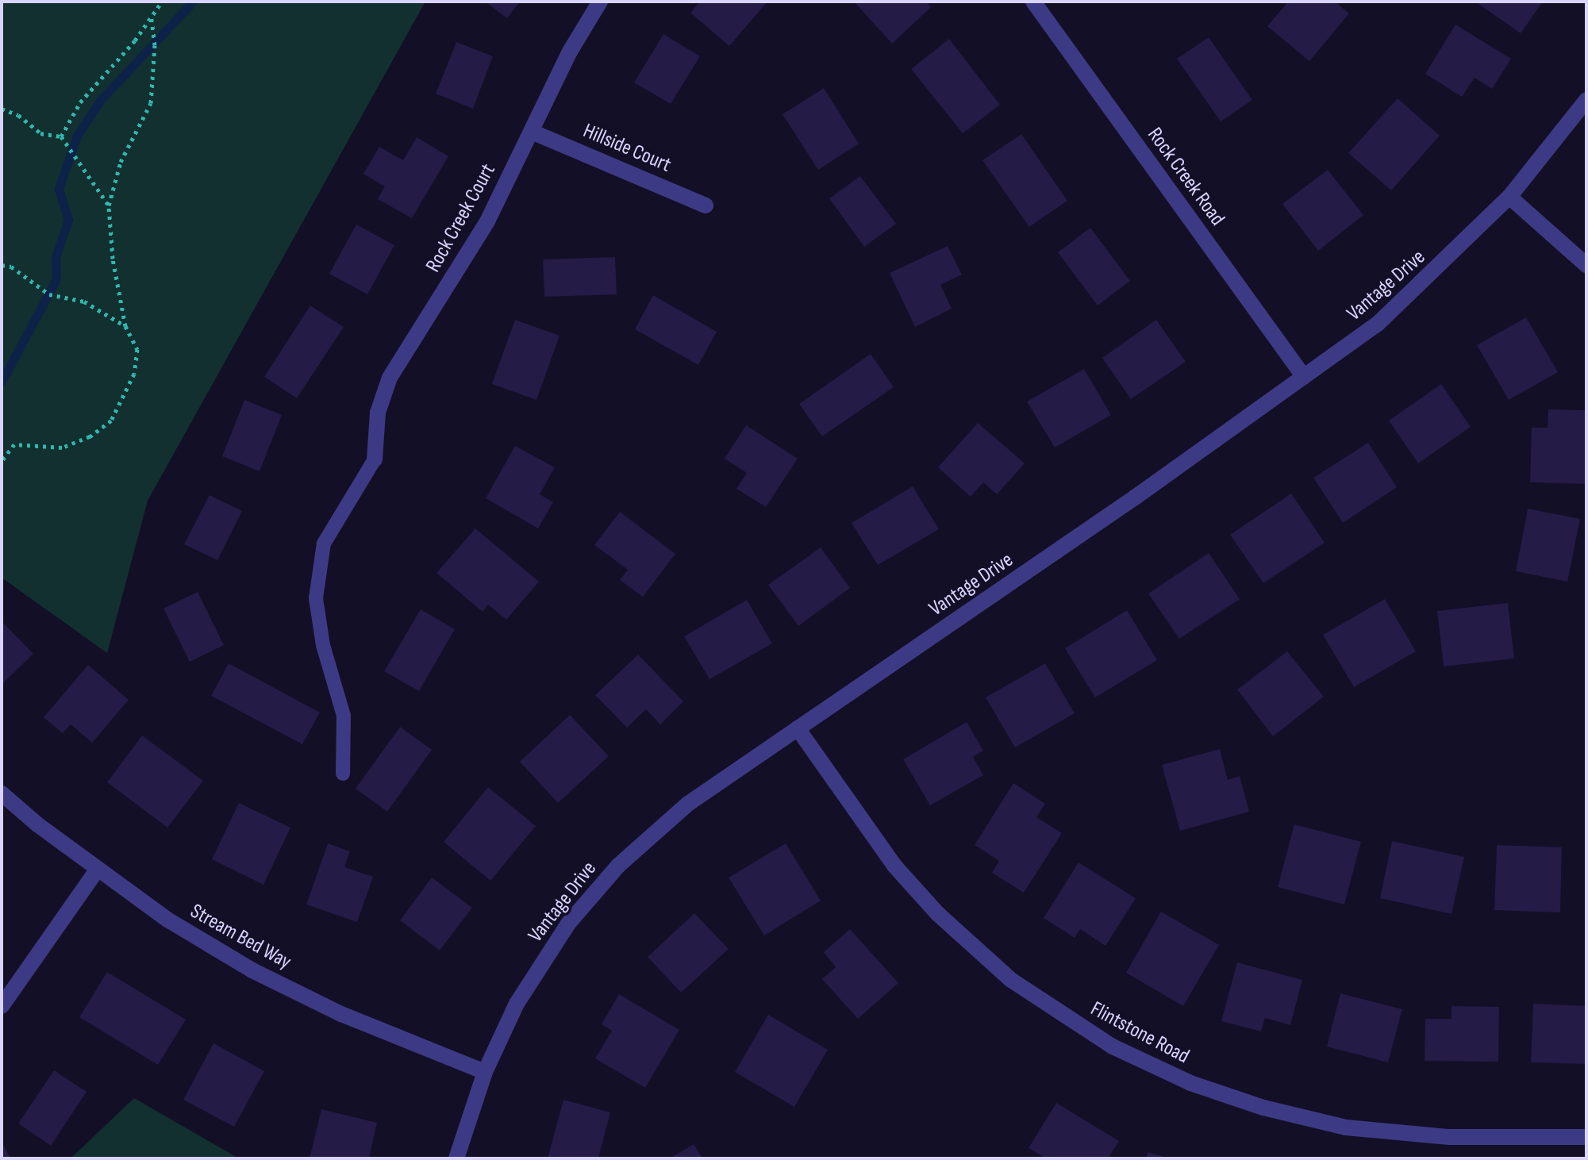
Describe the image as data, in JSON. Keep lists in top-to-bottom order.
{
  "streets": {
    "street": [
      "Hillside Court",
      "Rock Creek Road",
      "Rock Creek Court",
      "Vantage Drive",
      "Stream Bed Way",
      "Flintstone Road"
    ]
  },
  "crossings": [
    ["Hillside Court", "Rock Creek Court"],
    ["Rock Creek Road", "Vantage Drive"],
    ["Vantage Drive", "Stream Bed Way"],
    ["Vantage Drive", "Flintstone Road"]
  ]
}
